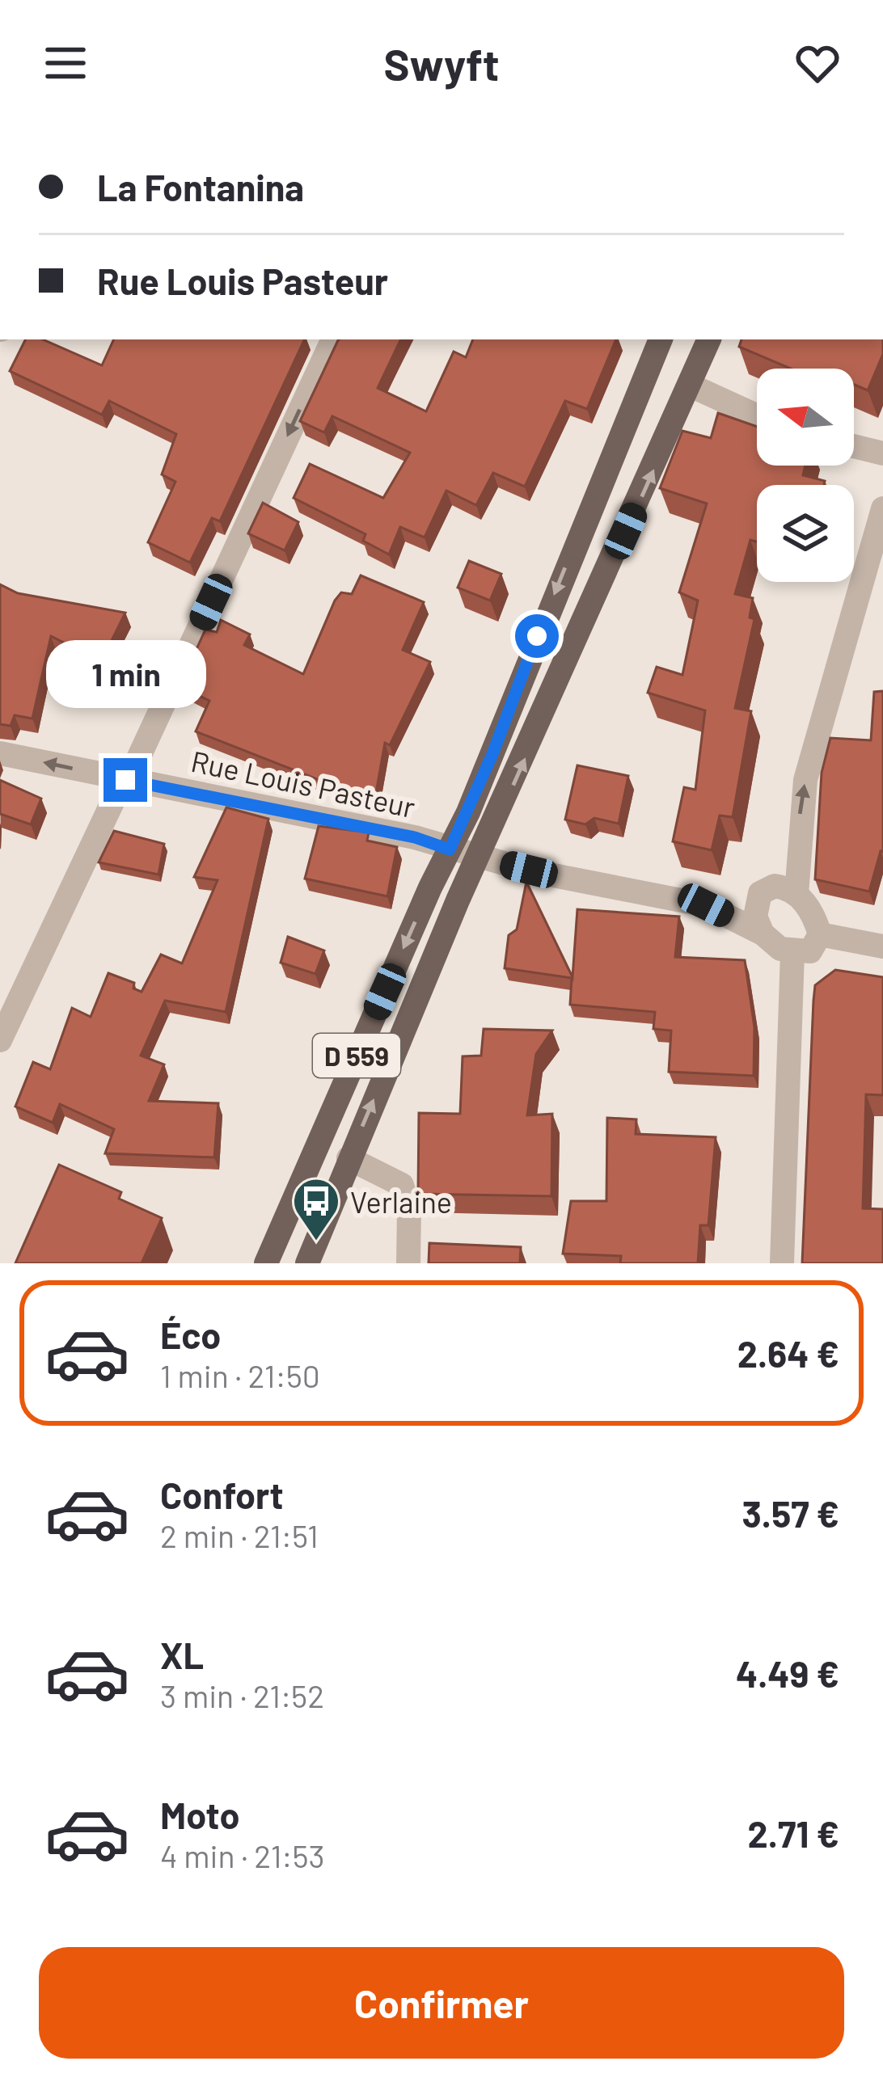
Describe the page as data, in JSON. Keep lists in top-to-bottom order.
{
  "streets": {
    "main road": ["D 559"],
    "street": ["Rue Louis Pasteur"]
  },
  "crossings": [
    ["Rue Louis Pasteur", "D 559"]
  ],
  "places": {
    "bus stop": ["Verlaine"]
  },
  "north": "left",
  "page": {
    "header": "Swyft",
    "banner": ["La Fontanina", "Rue Louis Pasteur"],
    "bubble": "1 min",
    "list": [
      {
        "name": "Éco",
        "note": "1 min · 21:50",
        "value": "2.64 €"
      },
      {
        "name": "Confort",
        "note": "2 min · 21:51",
        "value": "3.57 €"
      },
      {
        "name": "XL",
        "note": "3 min · 21:52",
        "value": "4.49 €"
      },
      {
        "name": "Moto",
        "note": "4 min · 21:53",
        "value": "2.71 €"
      }
    ],
    "buttons": "Confirmer"
  }
}
